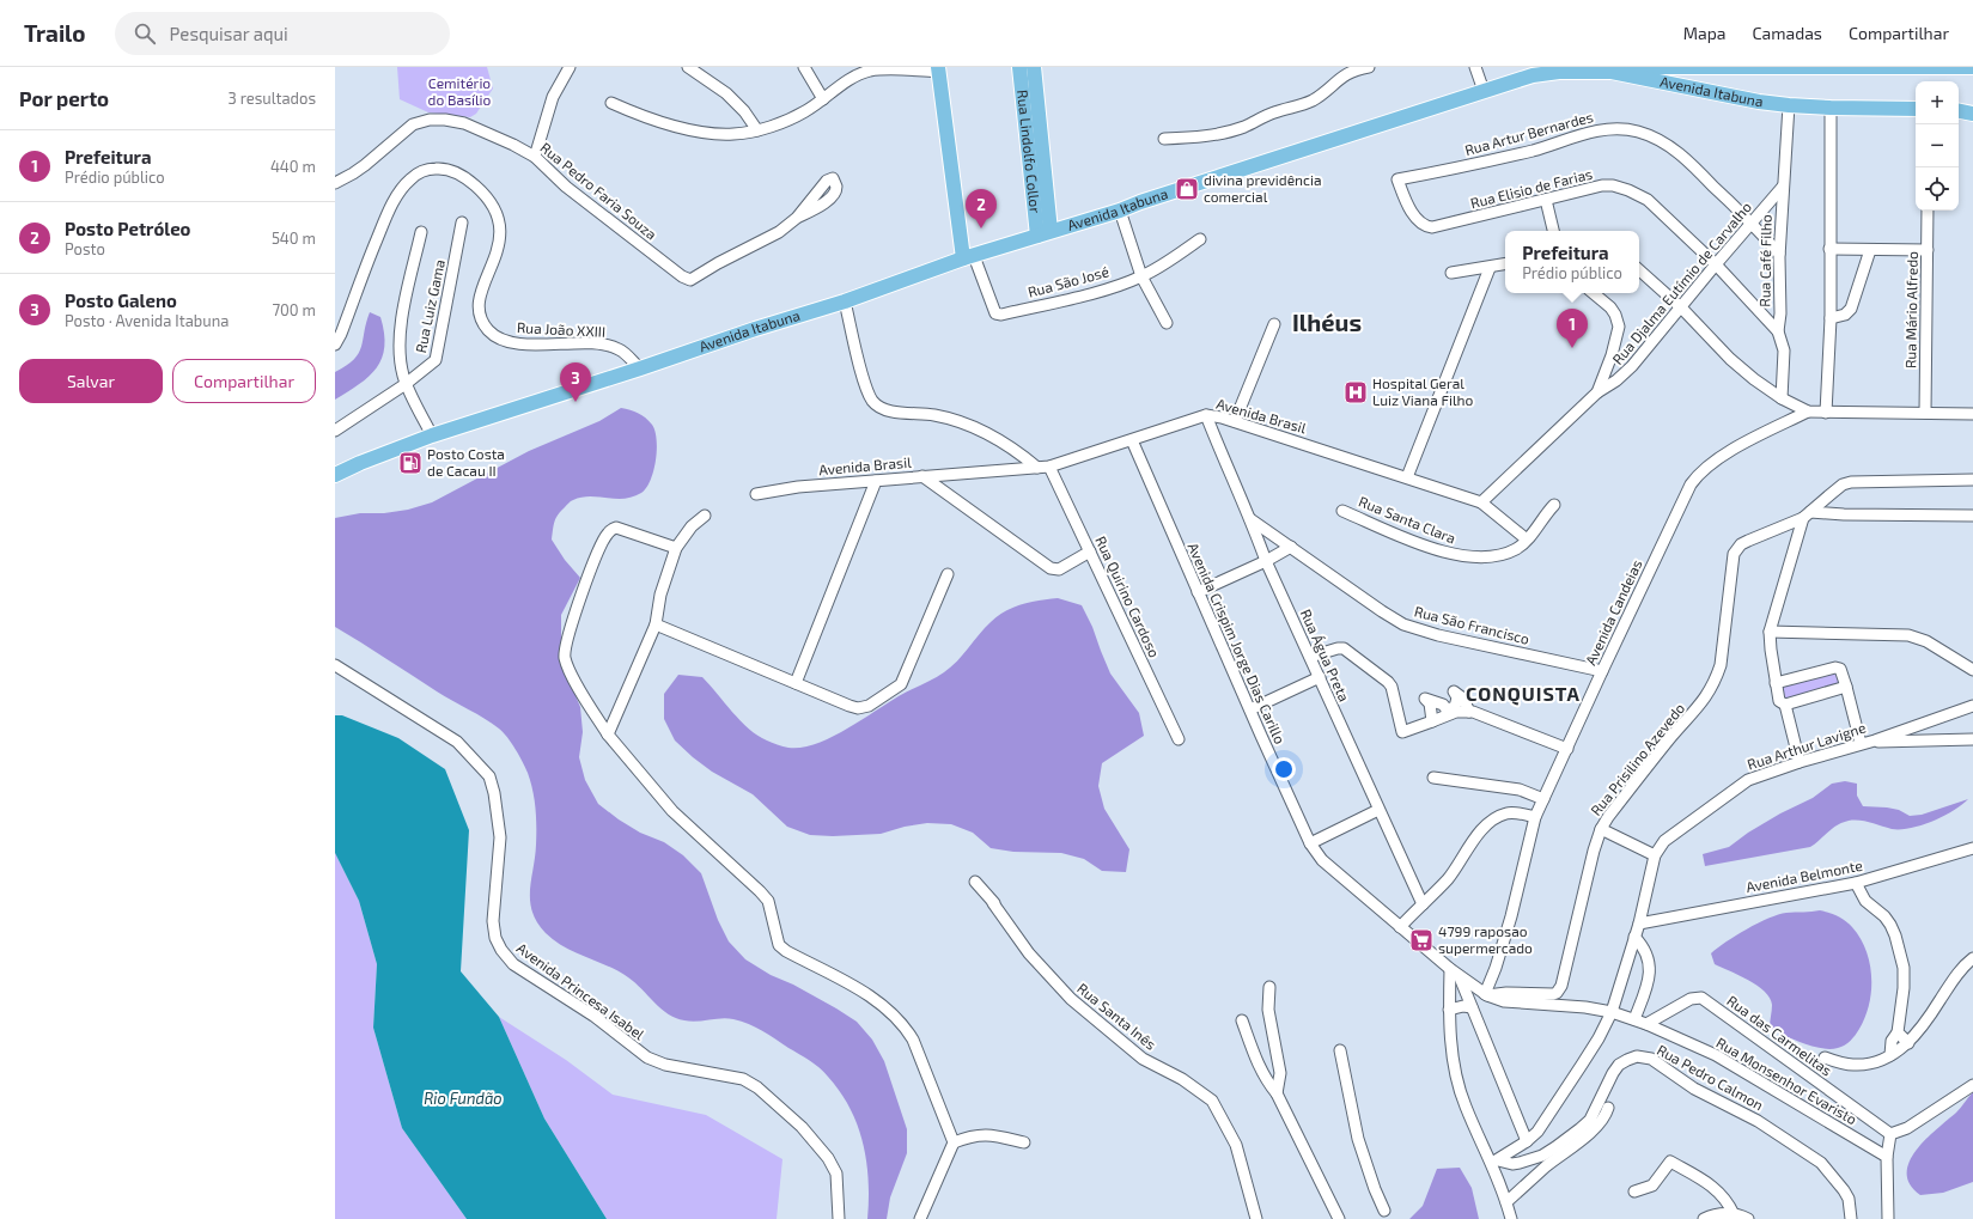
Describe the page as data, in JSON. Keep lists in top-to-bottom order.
{
  "streets": {
    "main road": ["Avenida Itabuna", "Rua Lindolfo Collor"],
    "street": [
      "Rua Artur Bernardes",
      "Rua Elisio de Farias",
      "Rua Pedro Faria Souza",
      "Rua Café Filho",
      "Rua São José",
      "Rua Djalma Eutímio de Carvalho",
      "Rua Luiz Gama",
      "Rua Mário Alfredo",
      "Rua João XXIII",
      "Avenida Brasil",
      "Rua Santa Clara",
      "Rua Quirino Cardoso",
      "Avenida Candeias",
      "Rua São Francisco",
      "Avenida Crispim Jorge Dias Carillo",
      "Rua Água Preta",
      "Rua Arthur Lavigne",
      "Rua Prisilino Azevedo",
      "Avenida Belmonte",
      "Avenida Princesa Isabel",
      "Rua Santa Inês",
      "Rua das Carmelitas",
      "Rua Pedro Calmon",
      "Rua Monsenhor Evaristo"
    ]
  },
  "crossings": [
    ["Avenida Itabuna", "Rua Lindolfo Collor"],
    ["Avenida Itabuna", "Rua Café Filho"],
    ["Avenida Itabuna", "Rua São José"],
    ["Avenida Itabuna", "Rua João XXIII"],
    ["Rua Artur Bernardes", "Rua Elisio de Farias"],
    ["Rua Artur Bernardes", "Rua Café Filho"],
    ["Rua Artur Bernardes", "Rua Djalma Eutímio de Carvalho"],
    ["Rua Elisio de Farias", "Rua Café Filho"],
    ["Rua Elisio de Farias", "Rua Djalma Eutímio de Carvalho"],
    ["Rua Café Filho", "Rua Djalma Eutímio de Carvalho"],
    ["Avenida Brasil", "Rua Quirino Cardoso"],
    ["Avenida Brasil", "Avenida Crispim Jorge Dias Carillo"],
    ["Avenida Brasil", "Rua Água Preta"],
    ["Avenida Candeias", "Rua São Francisco"],
    ["Avenida Candeias", "Avenida Crispim Jorge Dias Carillo"],
    ["Avenida Candeias", "Rua Prisilino Azevedo"],
    ["Rua São Francisco", "Rua Água Preta"],
    ["Avenida Crispim Jorge Dias Carillo", "Rua Arthur Lavigne"],
    ["Avenida Crispim Jorge Dias Carillo", "Rua Prisilino Azevedo"],
    ["Avenida Crispim Jorge Dias Carillo", "Rua Monsenhor Evaristo"],
    ["Rua Arthur Lavigne", "Avenida Belmonte"],
    ["Rua Arthur Lavigne", "Rua Pedro Calmon"],
    ["Rua Arthur Lavigne", "Rua Monsenhor Evaristo"],
    ["Rua das Carmelitas", "Rua Monsenhor Evaristo"]
  ],
  "districts": ["Ilhéus", "CONQUISTA"],
  "water": ["Rio Fundão"],
  "parks": ["Cemitério do Basílio"],
  "places": {
    "shop": ["divina previdência comercial"],
    "hospital": ["Hospital Geral Luiz Viana Filho"],
    "fuel station": ["Posto Costa de Cacau II"],
    "supermarket": ["4799 raposao supermercado"]
  },
  "page": {
    "header": "Trailo",
    "search": "Pesquisar aqui",
    "nav": ["Mapa", "Camadas", "Compartilhar"],
    "heading": ["Por perto", "3 resultados"],
    "map_buttons": ["+", "−"],
    "list": [
      {
        "mark": "1",
        "name": "Prefeitura",
        "note": "Prédio público",
        "value": "440 m"
      },
      {
        "mark": "2",
        "name": "Posto Petróleo",
        "note": "Posto",
        "value": "540 m"
      },
      {
        "mark": "3",
        "name": "Posto Galeno",
        "note": "Posto · Avenida Itabuna",
        "value": "700 m"
      }
    ],
    "pins": ["2", "1", "3"],
    "popup": ["Prefeitura", "Prédio público"],
    "buttons": ["Salvar", "Compartilhar"]
  }
}
